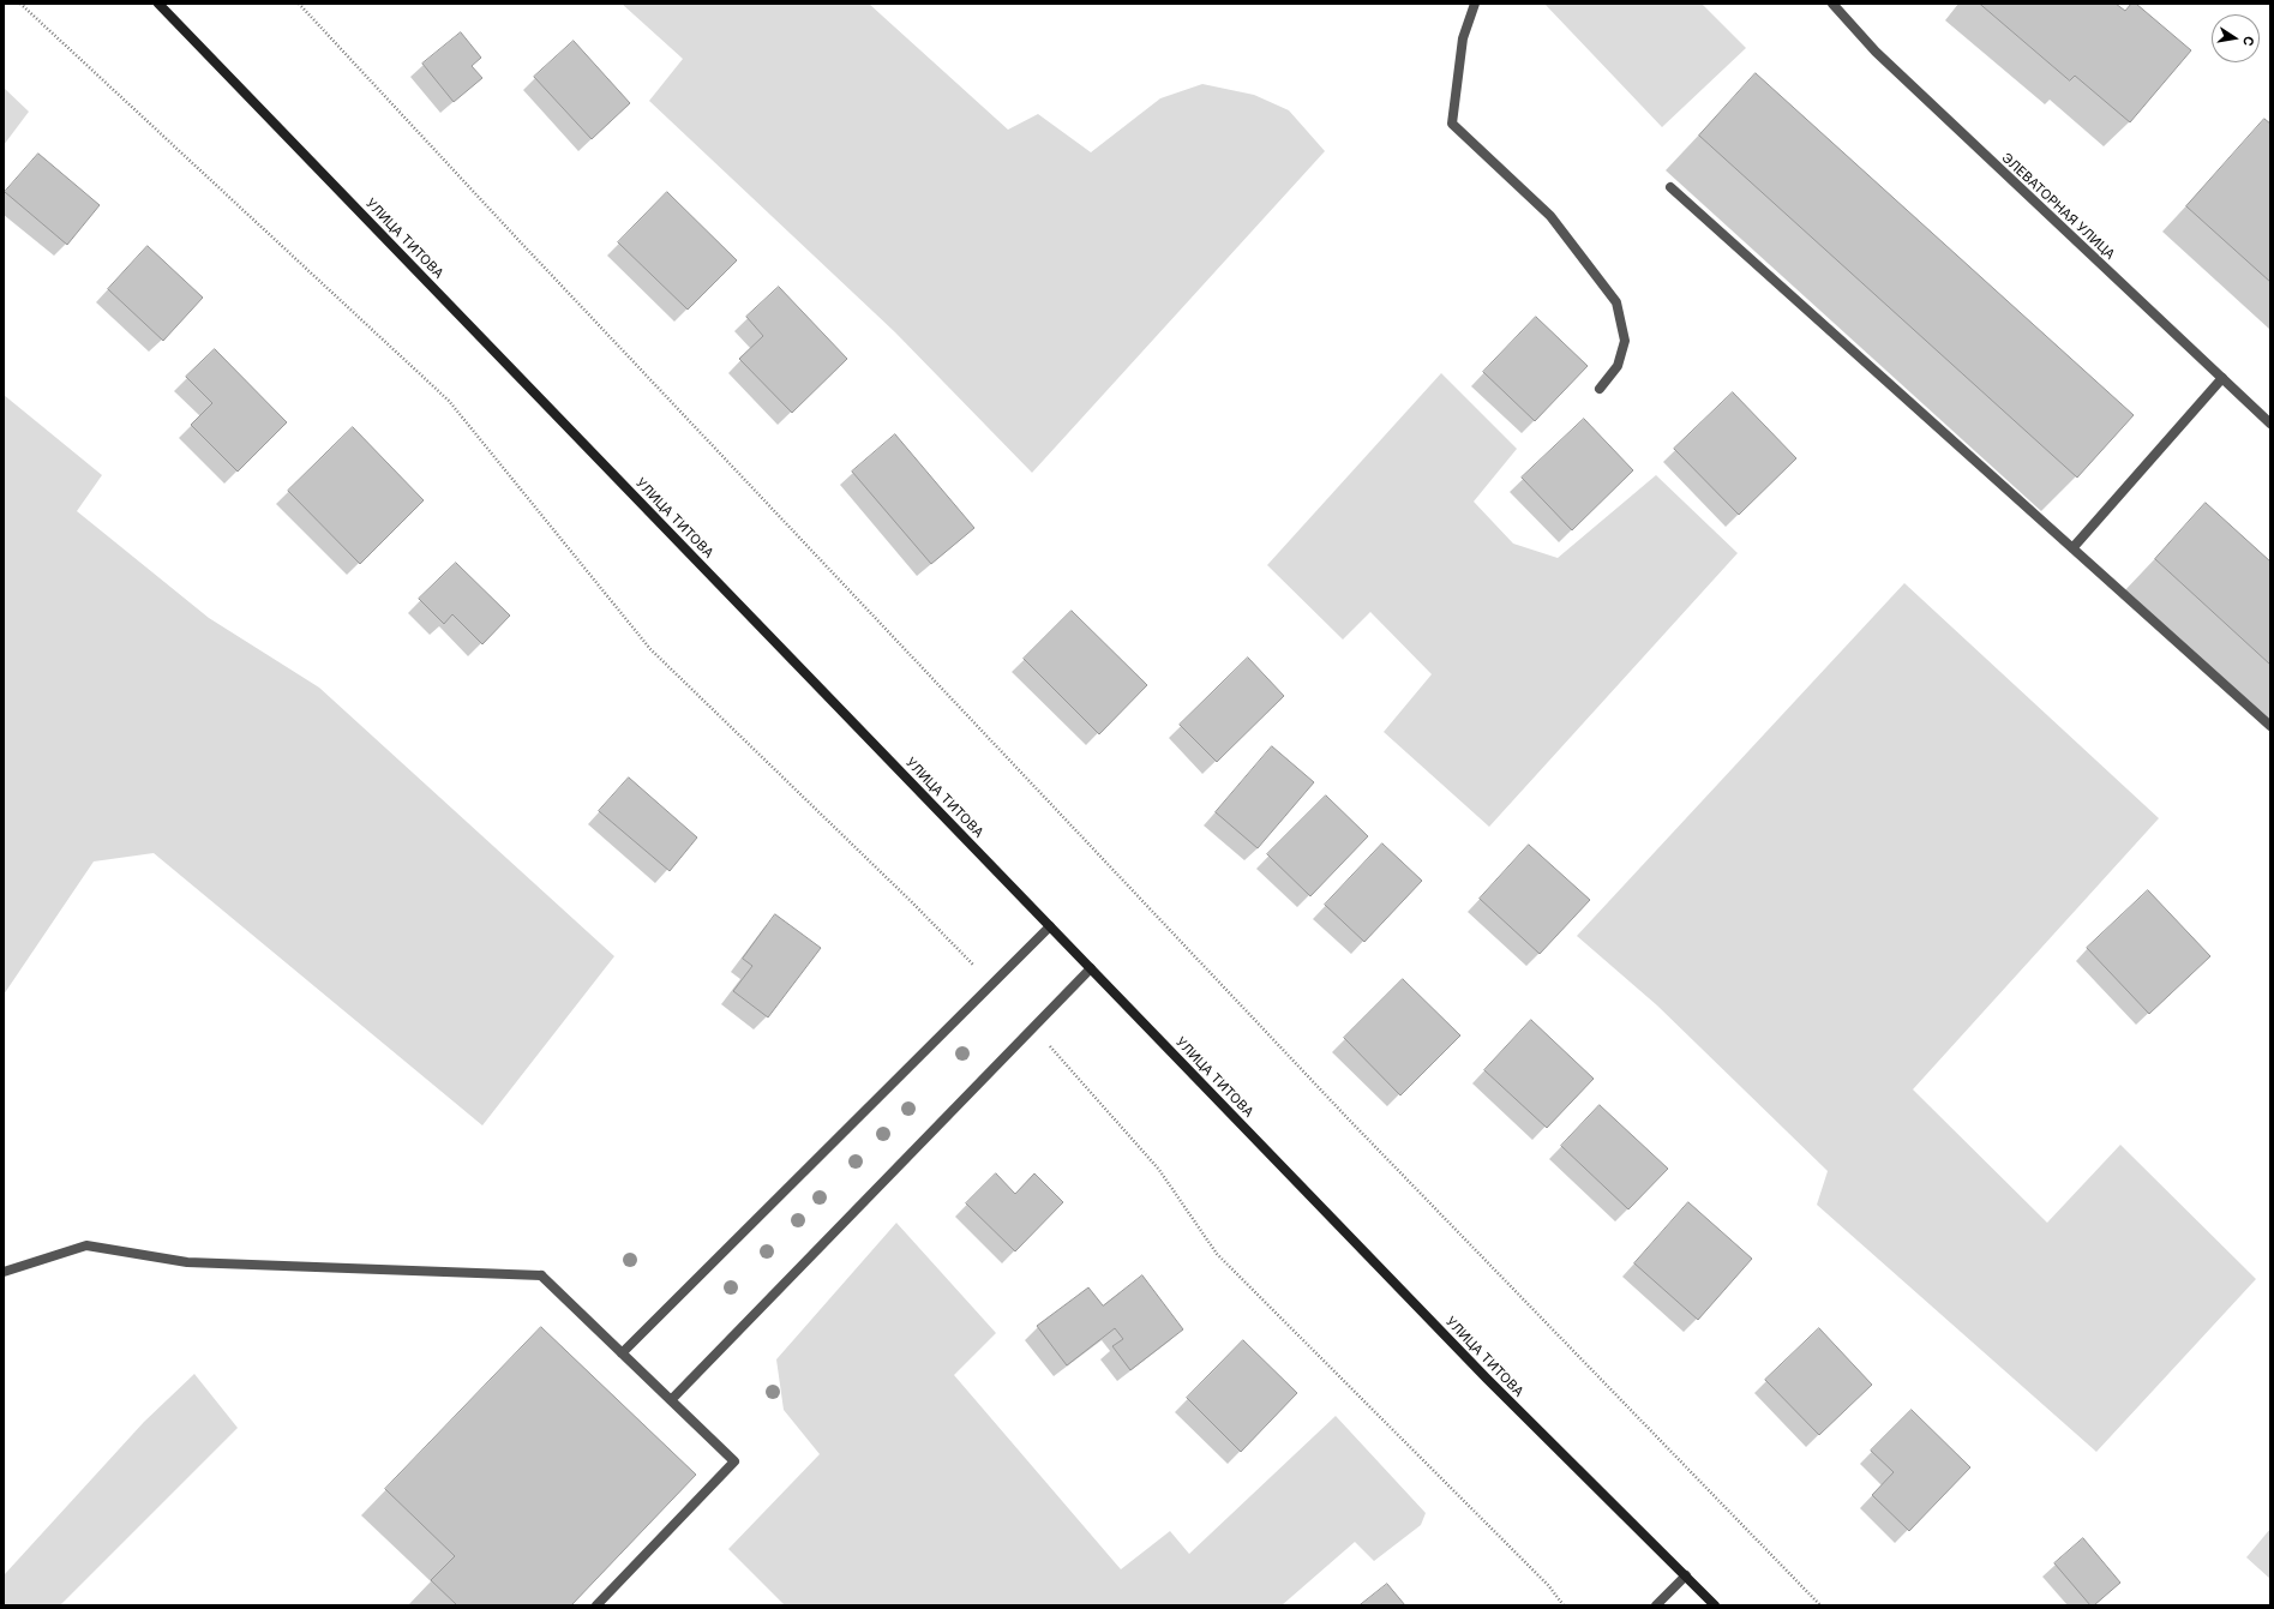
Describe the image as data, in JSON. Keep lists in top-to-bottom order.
{
  "streets": {
    "main road": ["УЛИЦА ТИТОВА"],
    "street": ["ЭЛЕВАТОРНАЯ УЛИЦА"]
  },
  "north": "right"
}
